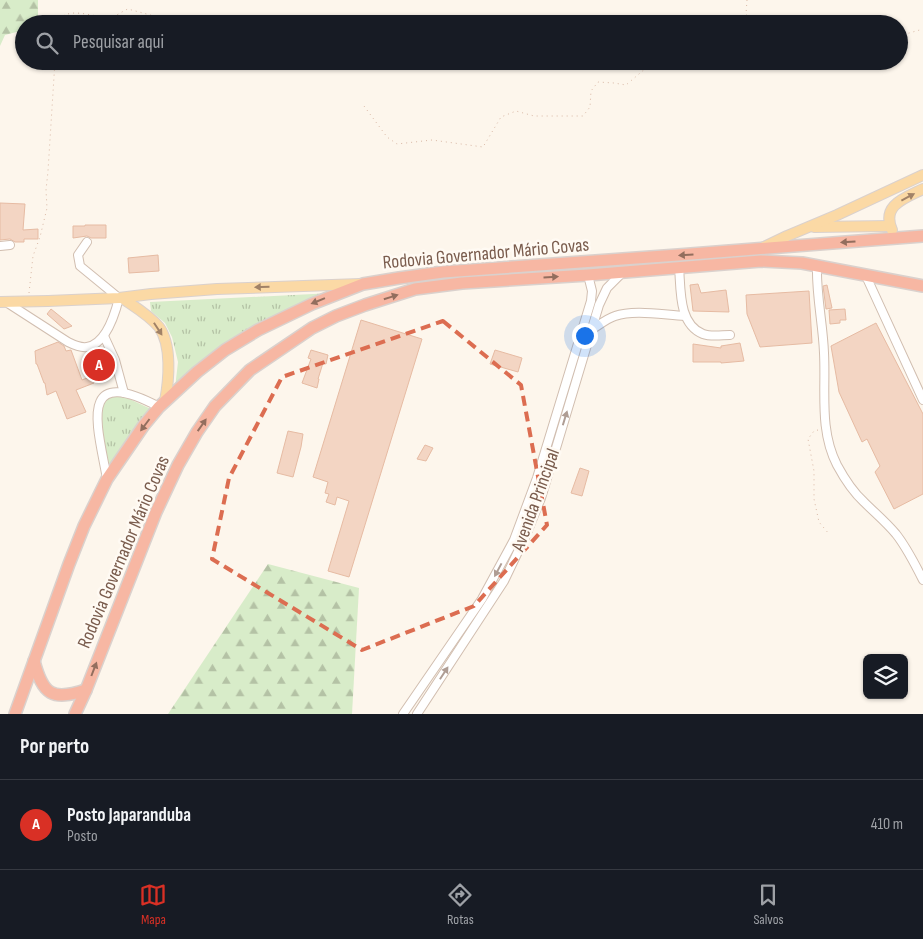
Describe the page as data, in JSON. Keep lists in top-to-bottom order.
{
  "streets": {
    "highway": ["Rodovia Governador Mário Covas"],
    "street": ["Avenida Principal"]
  },
  "crossings": [
    ["Rodovia Governador Mário Covas", "Avenida Principal"]
  ],
  "page": {
    "search": "Pesquisar aqui",
    "pins": "A",
    "heading": "Por perto",
    "list": [
      {
        "mark": "A",
        "name": "Posto Japaranduba",
        "note": "Posto",
        "value": "410 m"
      }
    ],
    "nav": ["Mapa", "Rotas", "Salvos"]
  }
}
